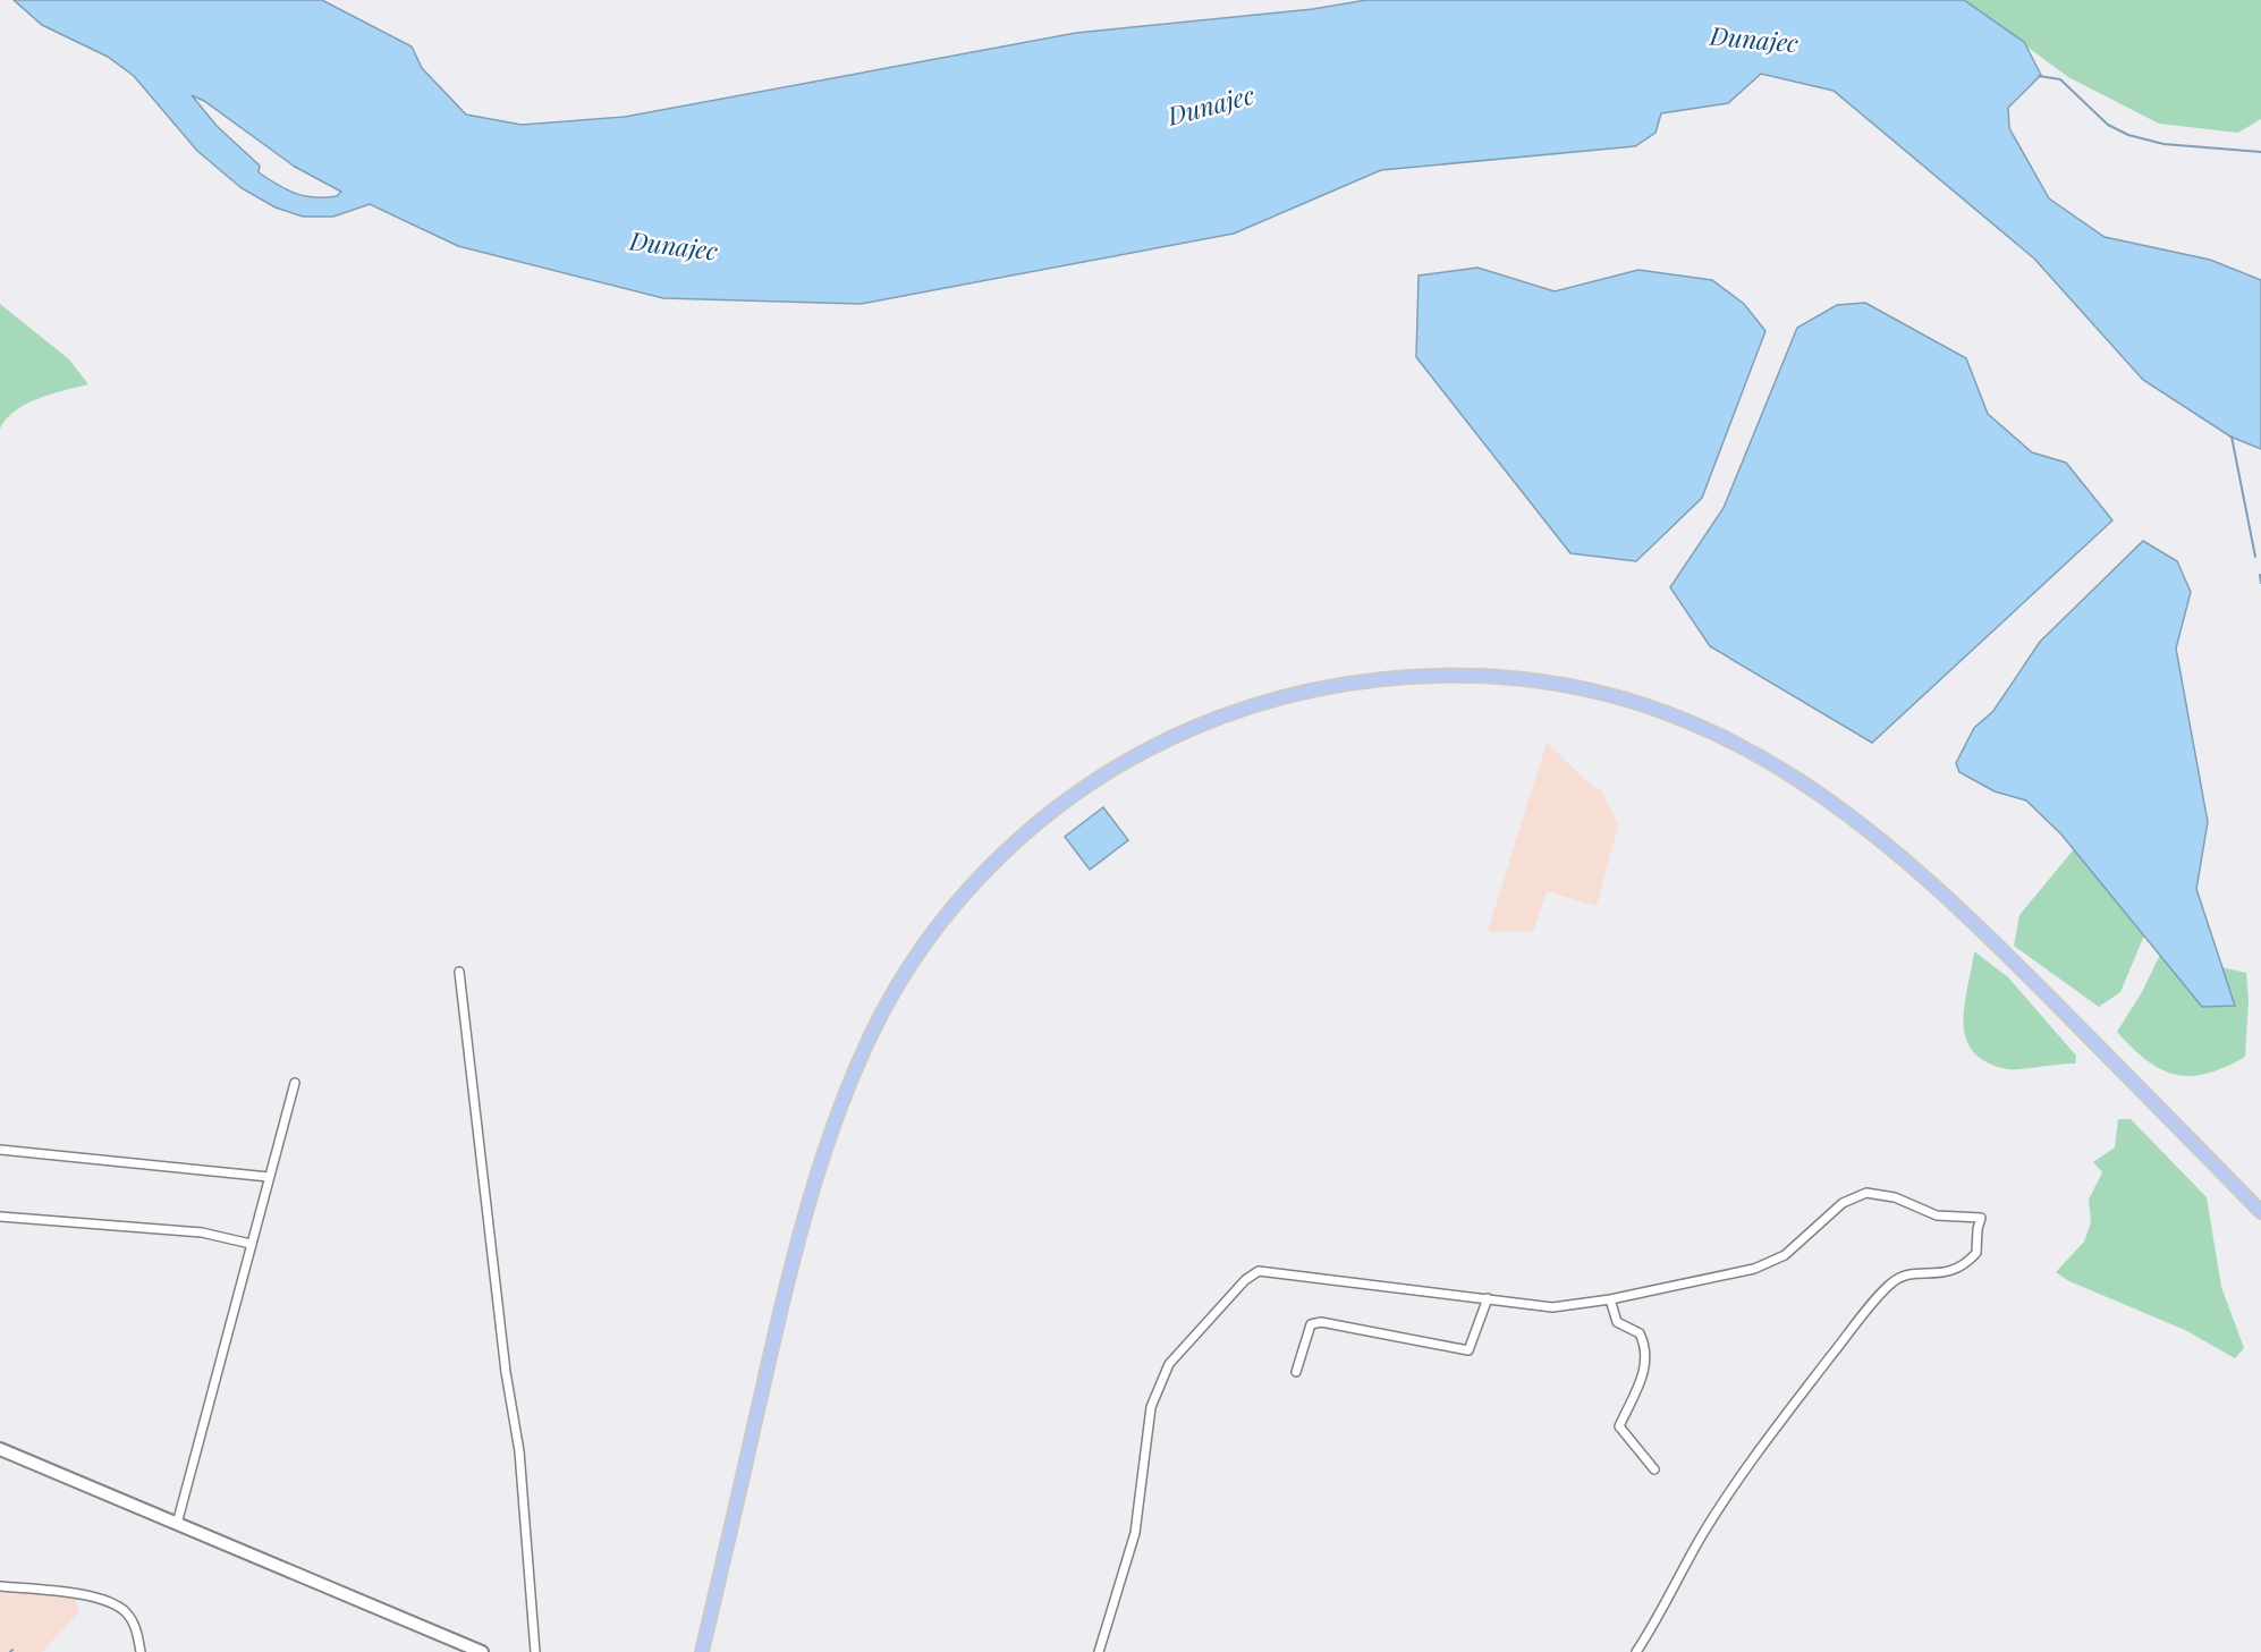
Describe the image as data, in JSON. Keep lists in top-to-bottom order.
{
  "water": ["Dunajec"]
}
